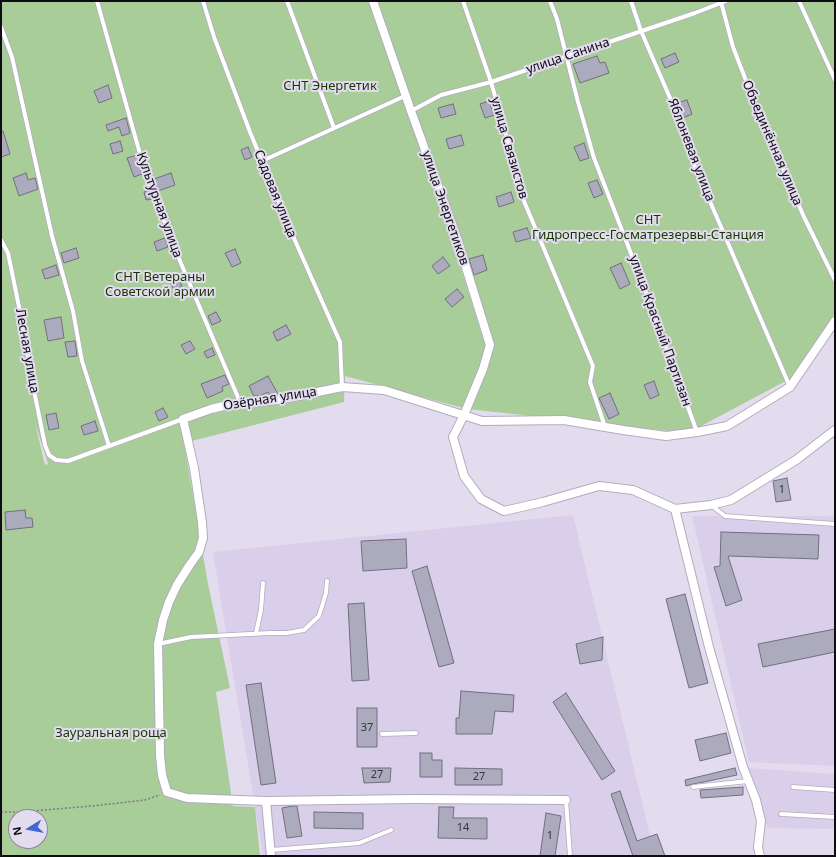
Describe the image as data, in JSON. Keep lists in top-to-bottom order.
{
  "streets": {
    "street": ["улица Энергетиков", "Озёрная улица"],
    "lane": [
      "улица Санина",
      "Объединённая улица",
      "улица Связистов",
      "Яблоневая улица",
      "Садовая улица",
      "Культурная улица",
      "улица Красный Партизан",
      "Лесная улица"
    ]
  },
  "crossings": [
    ["улица Санина", "Объединённая улица"],
    ["улица Санина", "улица Связистов"],
    ["улица Санина", "Яблоневая улица"],
    ["улица Санина", "улица Энергетиков"],
    ["улица Санина", "улица Красный Партизан"],
    ["улица Связистов", "Озёрная улица"],
    ["Яблоневая улица", "Озёрная улица"],
    ["Садовая улица", "Озёрная улица"],
    ["Культурная улица", "Озёрная улица"],
    ["улица Энергетиков", "Озёрная улица"],
    ["улица Красный Партизан", "Озёрная улица"],
    ["Лесная улица", "Озёрная улица"]
  ],
  "parks": [
    "СНТ Энергетик",
    "СНТ Гидропресс-Госматрезервы-Станция",
    "СНТ Ветераны Советской армии",
    "Зауральная роща"
  ],
  "house_numbers": [
    "1",
    "37",
    "27",
    "27",
    "14",
    "1"
  ],
  "north": "left"
}
